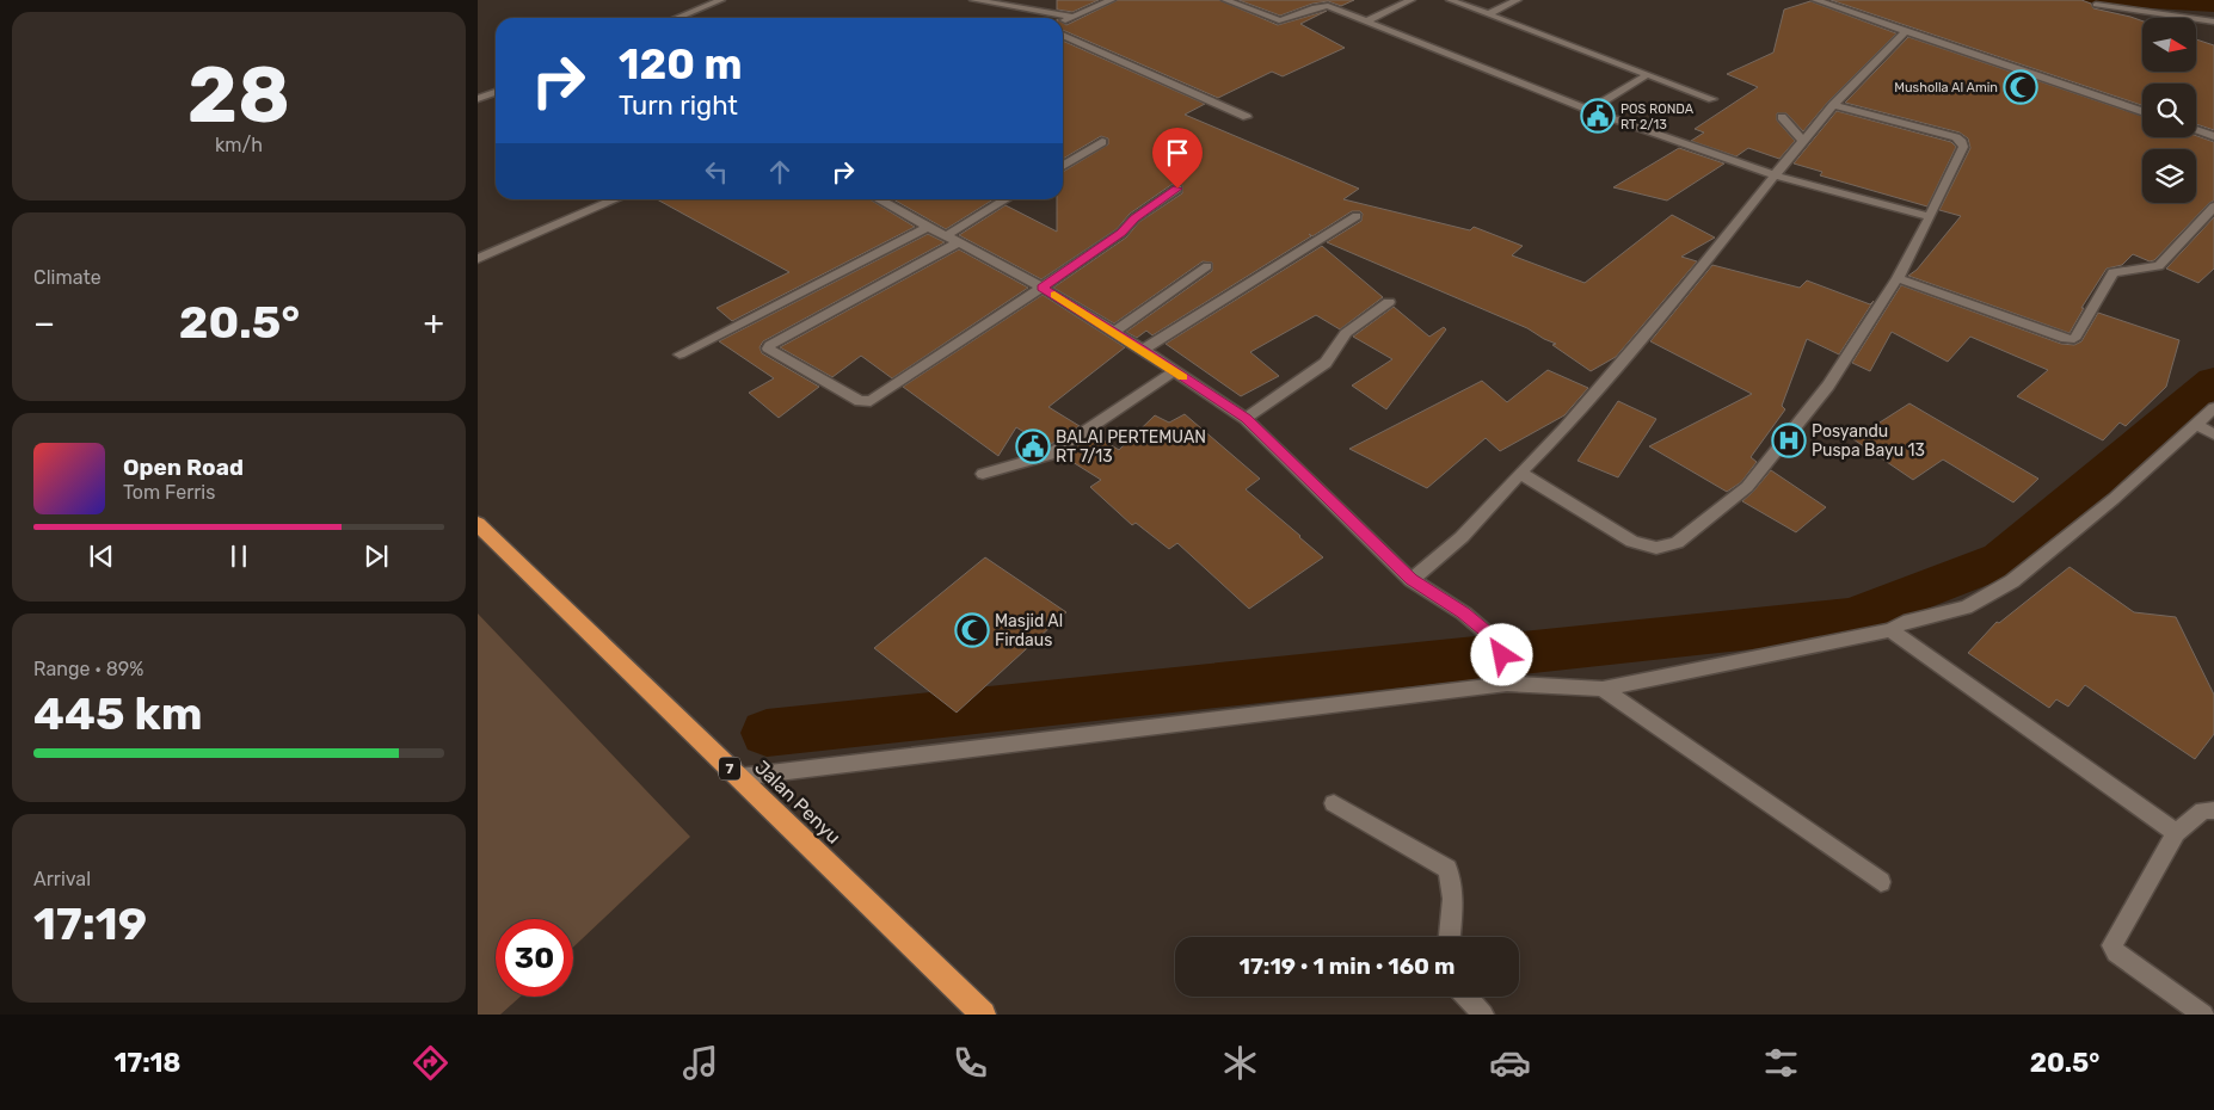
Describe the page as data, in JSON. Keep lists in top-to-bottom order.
{
  "streets": {
    "highway": ["7", "Jalan Penyu"]
  },
  "places": {
    "mosque": ["Musholla Al Amin", "Masjid Al Firdaus"],
    "public building": ["POS RONDA RT 2/13", "BALAI PERTEMUAN RT 7/13"],
    "hospital": ["Posyandu Puspa Bayu 13"]
  },
  "north": "right",
  "page": {
    "tile": [
      ["28", "km/h"],
      "Climate",
      ["Range · 89%", "445 km"],
      ["Arrival", "17:19"]
    ],
    "turn": ["120 m", "Turn right"],
    "heat": ["−", "20.5°", "+"],
    "song": ["Open Road", "Tom Ferris"],
    "limit": "30",
    "trip": "17:19 · 1 min · 160 m",
    "tabs": ["17:18", "20.5°"]
  }
}
